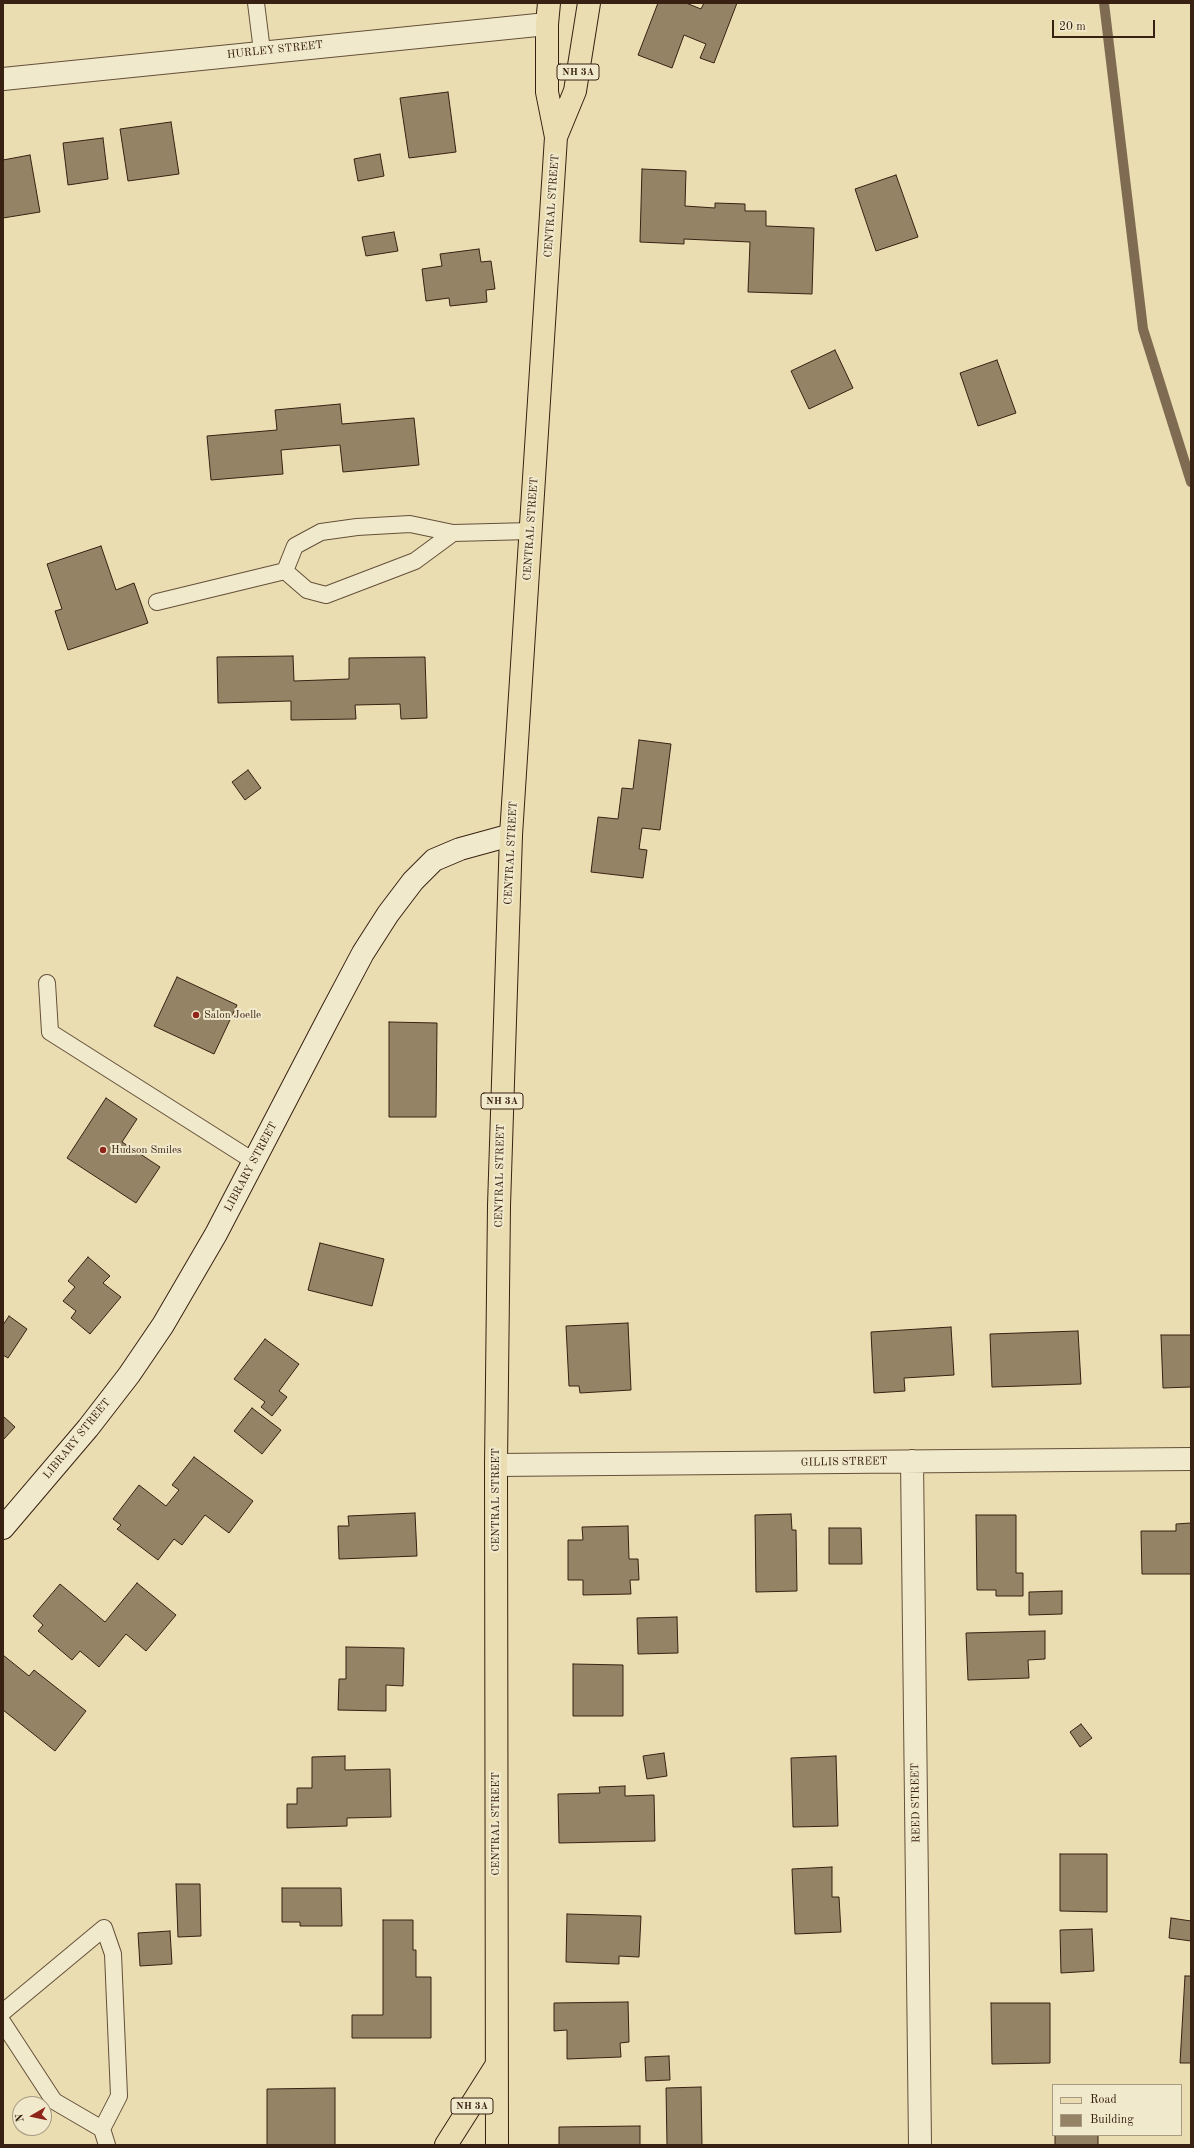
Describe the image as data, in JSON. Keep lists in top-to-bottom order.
{
  "streets": {
    "main road": ["NH 3A", "CENTRAL STREET"],
    "street": [
      "HURLEY STREET",
      "LIBRARY STREET",
      "GILLIS STREET",
      "REED STREET"
    ]
  },
  "crossings": [
    ["HURLEY STREET", "CENTRAL STREET"],
    ["NH 3A", "CENTRAL STREET"],
    ["CENTRAL STREET", "LIBRARY STREET"],
    ["CENTRAL STREET", "GILLIS STREET"],
    ["GILLIS STREET", "REED STREET"]
  ],
  "places": ["Salon Joelle", "Hudson Smiles"],
  "legend": ["Road", "Building"],
  "scale_bar": "20 m",
  "north": "left"
}
